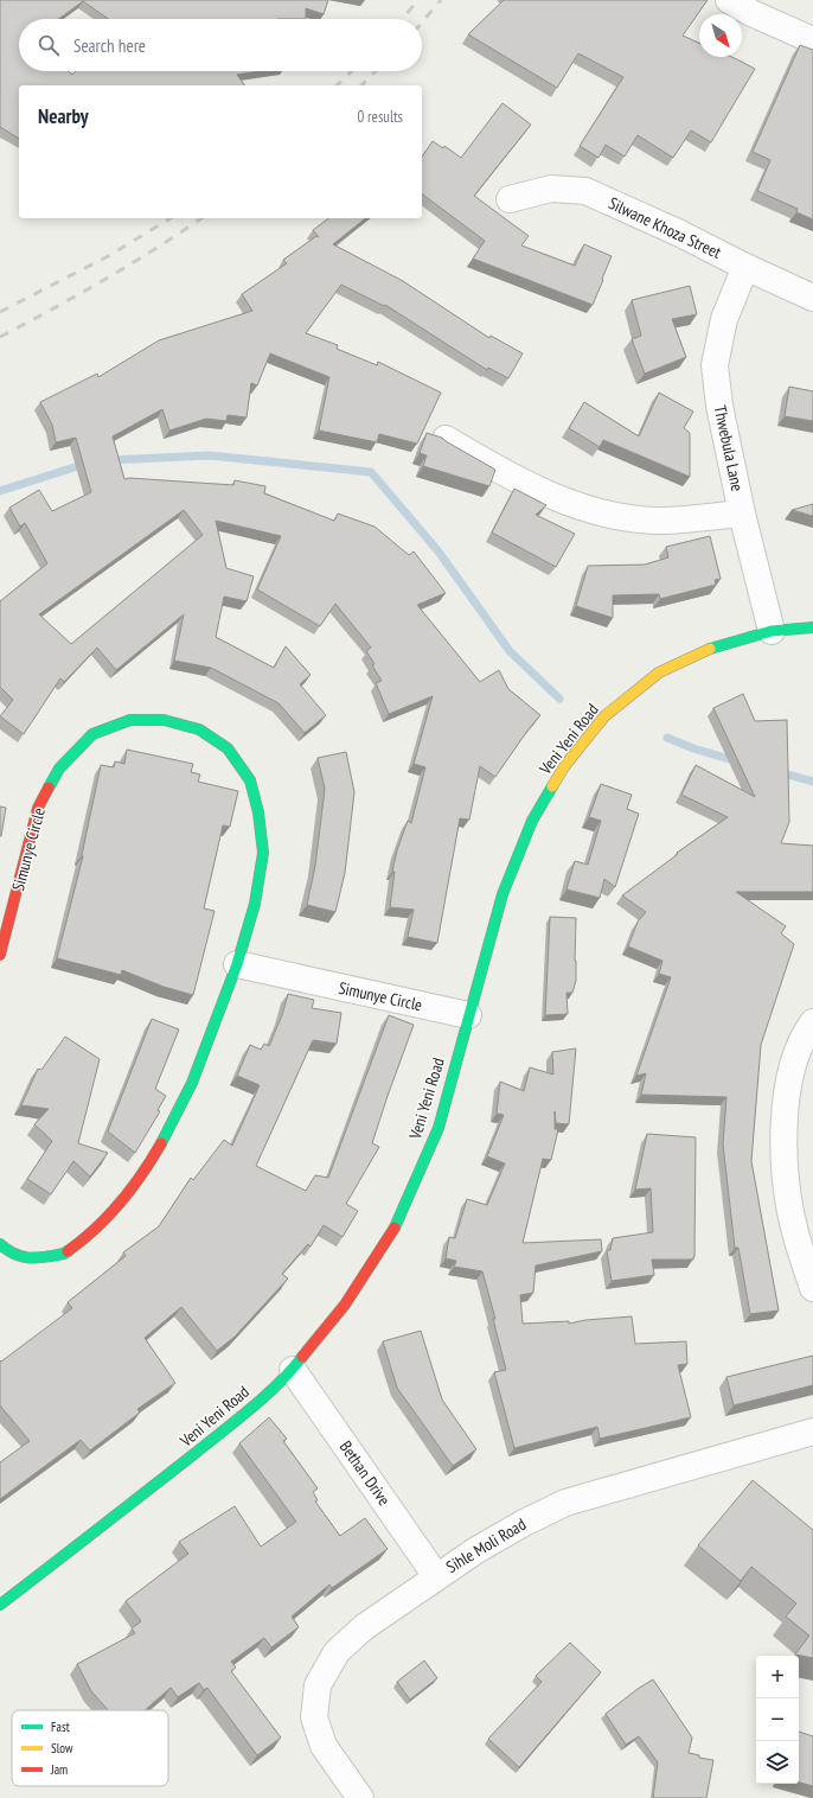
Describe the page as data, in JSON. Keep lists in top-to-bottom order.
{
  "streets": {
    "street": [
      "Silwane Khoza Street",
      "Thwebula Lane",
      "Veni Yeni Road",
      "Simunye Circle",
      "Bethan Drive",
      "Sihle Moli Road"
    ]
  },
  "crossings": [
    ["Silwane Khoza Street", "Thwebula Lane"],
    ["Thwebula Lane", "Veni Yeni Road"],
    ["Veni Yeni Road", "Simunye Circle"],
    ["Veni Yeni Road", "Bethan Drive"],
    ["Bethan Drive", "Sihle Moli Road"]
  ],
  "legend": ["Fast", "Slow", "Jam"],
  "north": "bottom right",
  "page": {
    "search": "Search here",
    "heading": ["Nearby", "0 results"],
    "map_buttons": ["+", "−"]
  }
}
